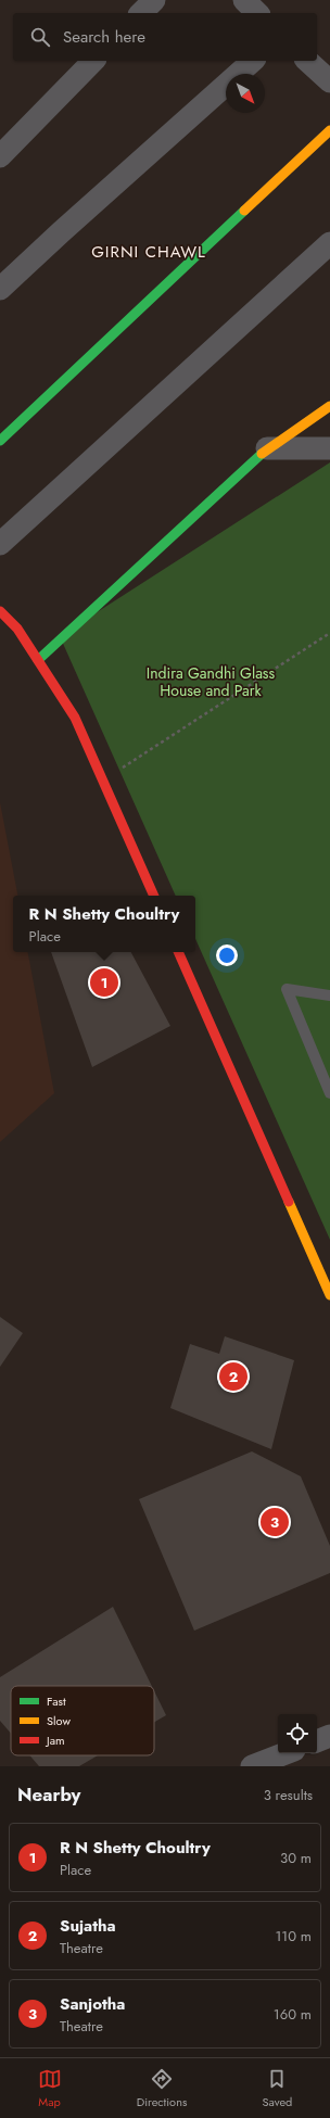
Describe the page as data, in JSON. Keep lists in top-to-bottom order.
{
  "districts": ["GIRNI CHAWL"],
  "parks": ["Indira Gandhi Glass House and Park"],
  "legend": ["Fast", "Slow", "Jam"],
  "north": "bottom right",
  "page": {
    "search": "Search here",
    "popup": ["R N Shetty Choultry", "Place"],
    "pins": ["1", "2", "3"],
    "heading": ["Nearby", "3 results"],
    "list": [
      {
        "mark": "1",
        "name": "R N Shetty Choultry",
        "note": "Place",
        "value": "30 m"
      },
      {
        "mark": "2",
        "name": "Sujatha",
        "note": "Theatre",
        "value": "110 m"
      },
      {
        "mark": "3",
        "name": "Sanjotha",
        "note": "Theatre",
        "value": "160 m"
      }
    ],
    "nav": ["Map", "Directions", "Saved"]
  }
}
